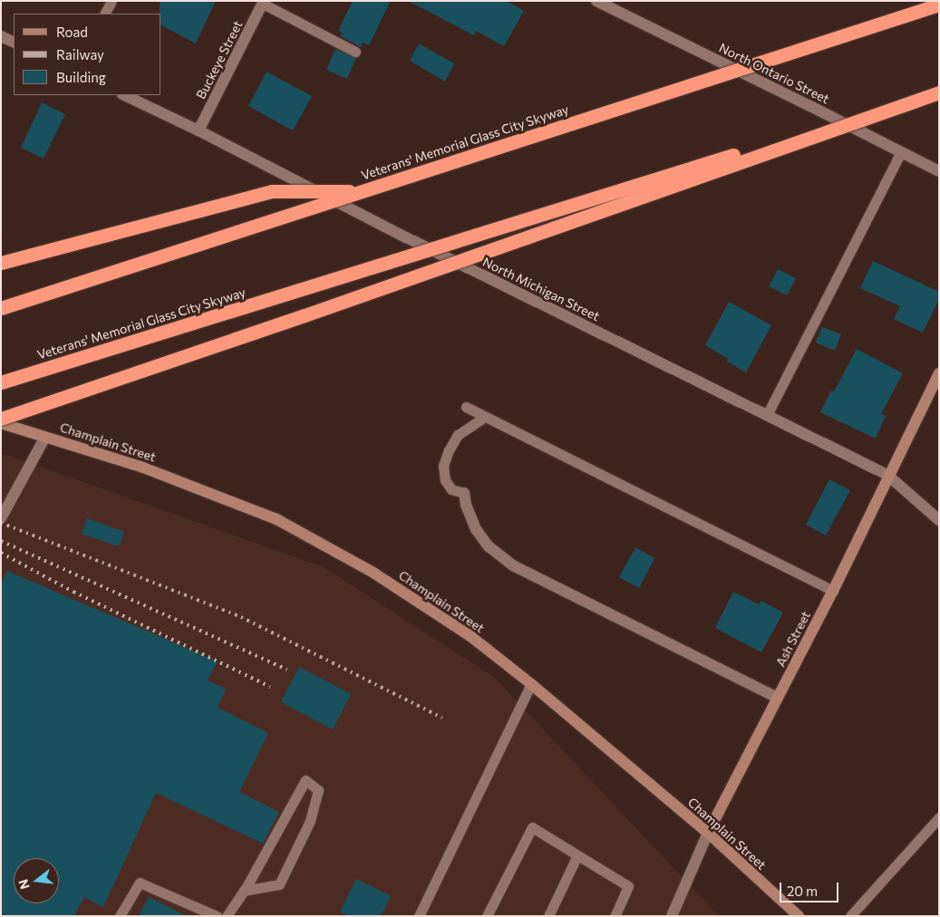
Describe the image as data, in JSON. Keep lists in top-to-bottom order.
{
  "streets": {
    "highway": ["Veterans' Memorial Glass City Skyway"],
    "main road": ["Champlain Street", "Ash Street"],
    "street": ["Buckeye Street", "North Ontario Street", "North Michigan Street"]
  },
  "crossings": [
    ["Buckeye Street", "North Michigan Street"],
    ["North Michigan Street", "Ash Street"],
    ["Champlain Street", "Ash Street"]
  ],
  "legend": ["Road", "Railway", "Building"],
  "scale_bar": "20 m",
  "north": "left"
}
